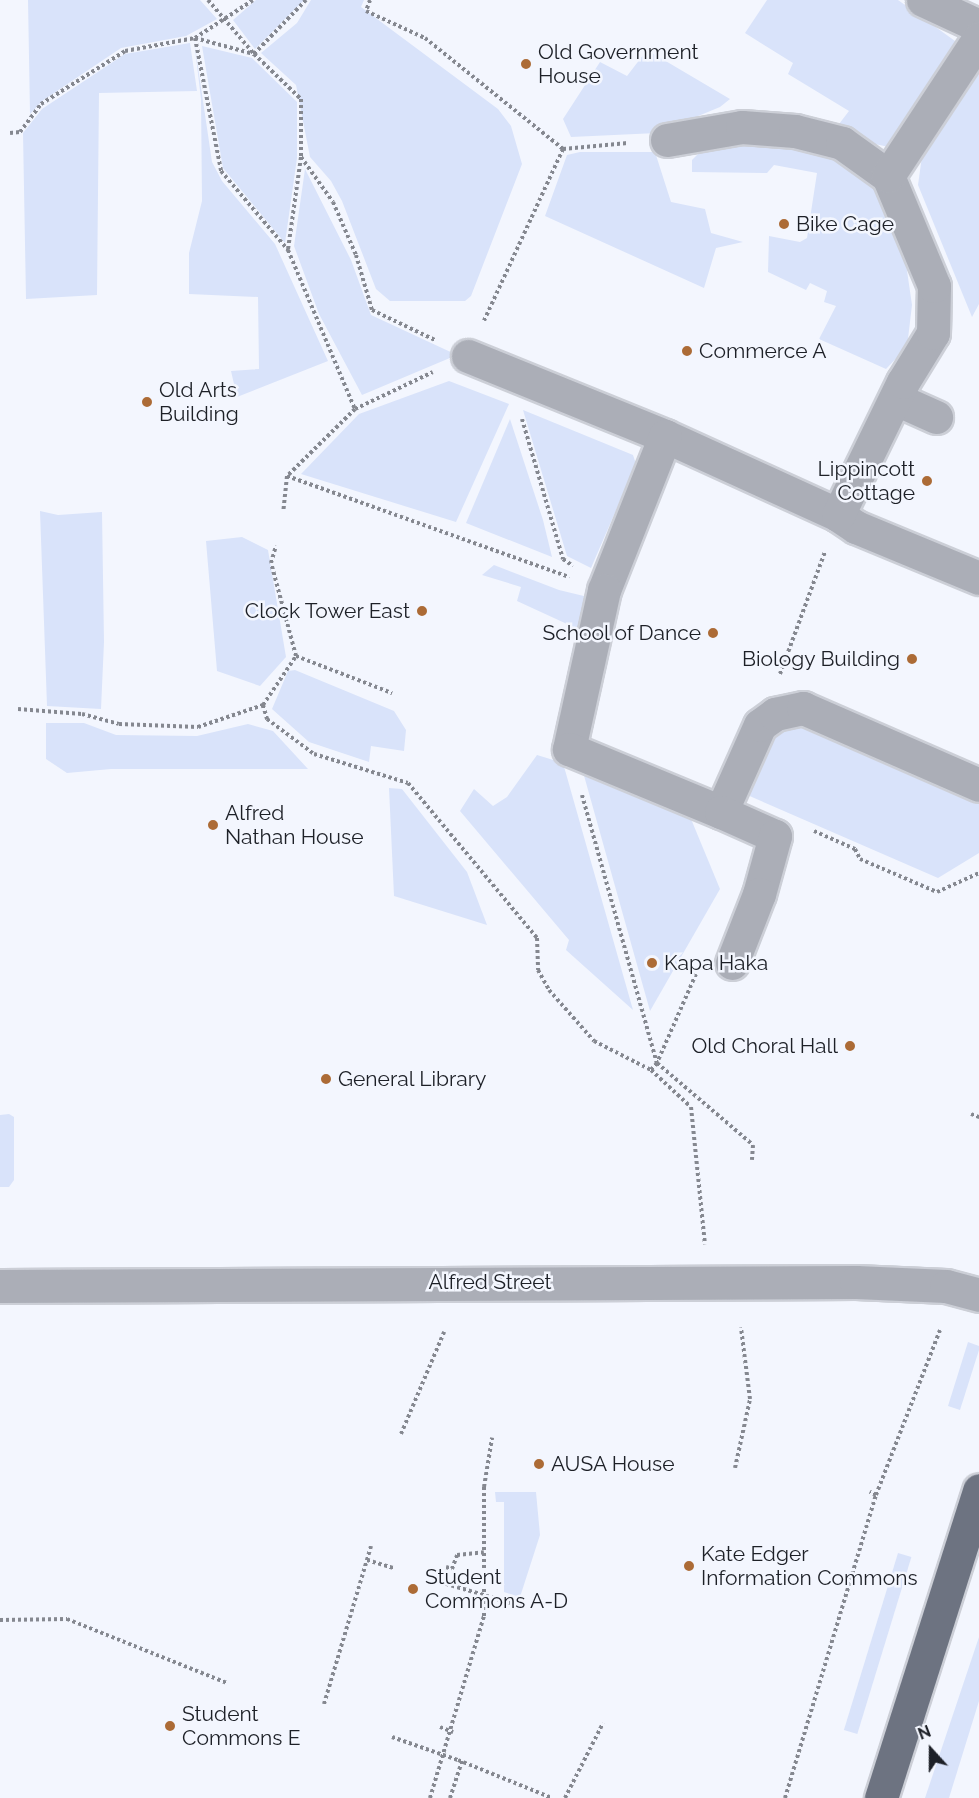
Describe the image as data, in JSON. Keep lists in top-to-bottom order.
{
  "streets": {
    "street": ["Alfred Street"]
  },
  "places": [
    "Old Government House",
    "Bike Cage",
    "Commerce A",
    "Old Arts Building",
    "Lippincott Cottage",
    "Clock Tower East",
    "School of Dance",
    "Biology Building",
    "Alfred Nathan House",
    "Kapa Haka",
    "Old Choral Hall",
    "General Library",
    "AUSA House",
    "Kate Edger Information Commons",
    "Student Commons A-D",
    "Student Commons E"
  ],
  "north": "top"
}
